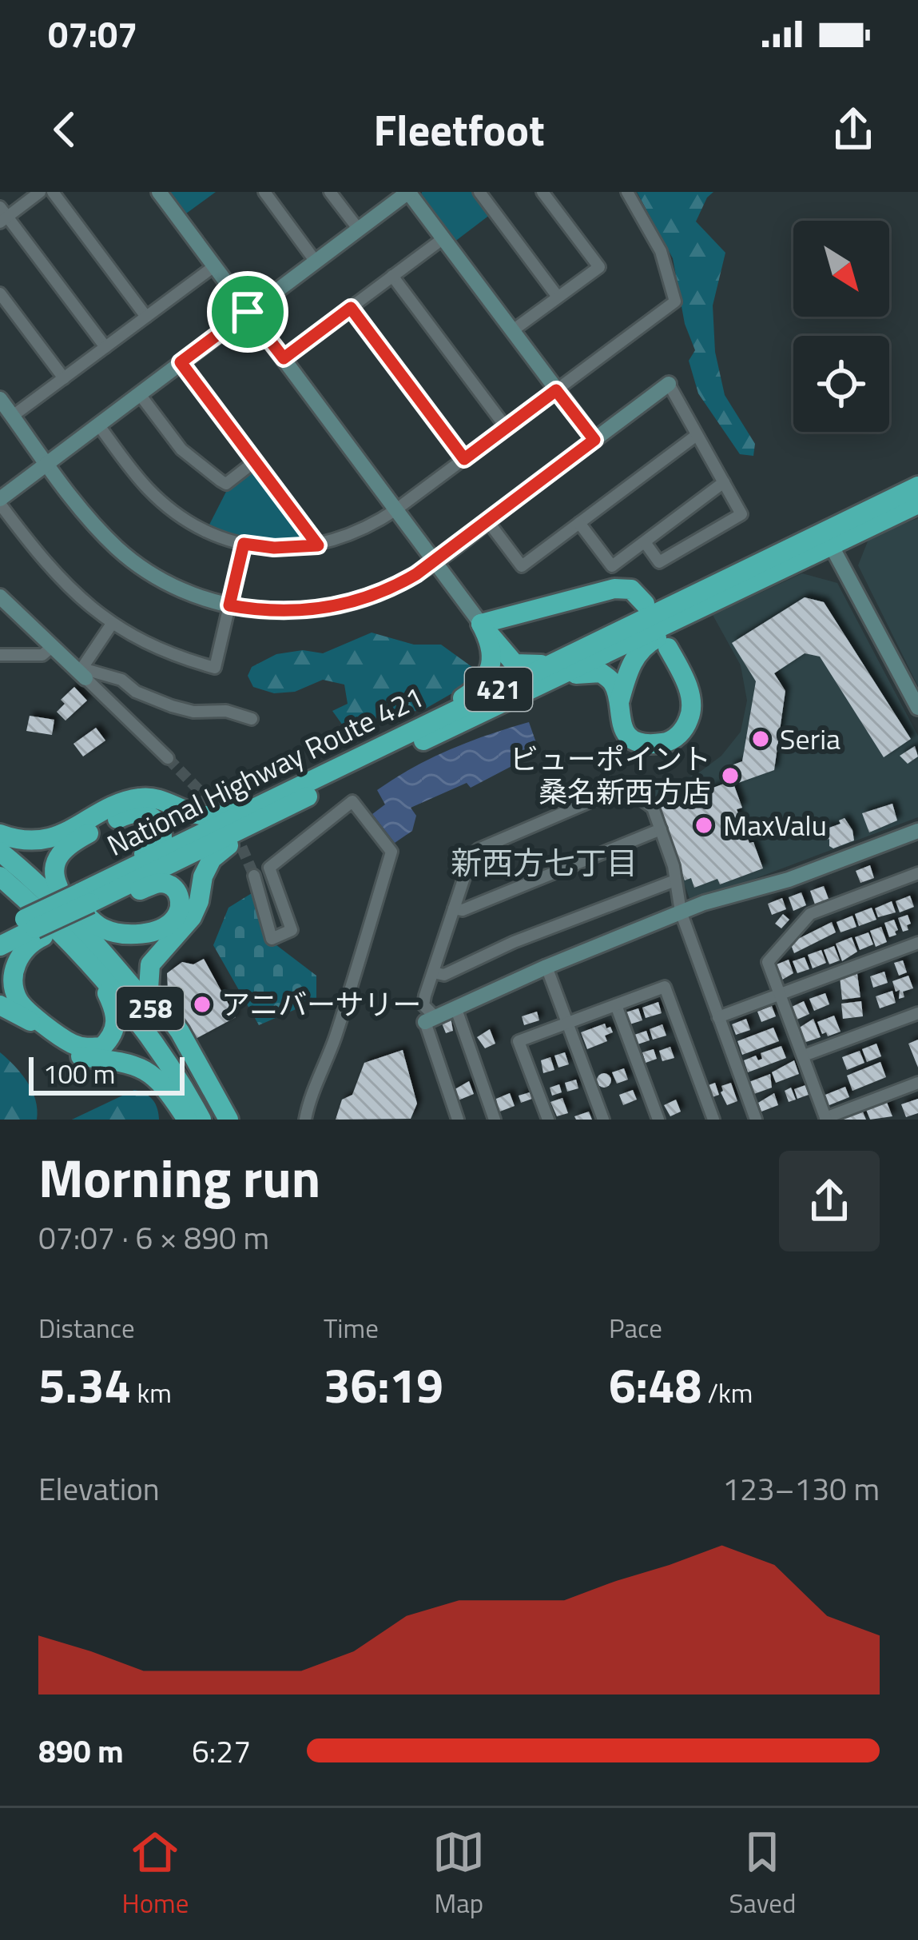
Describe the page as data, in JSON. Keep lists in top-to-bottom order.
{
  "streets": {
    "highway": ["421", "National Highway Route 421", "258"]
  },
  "crossings": [
    ["421", "National Highway Route 421"],
    ["421", "258"]
  ],
  "districts": ["新西方七丁目"],
  "places": [
    "Seria",
    "ビューポイント 桑名新西方店",
    "MaxValu",
    "アニバーサリー"
  ],
  "scale_bar": "100 m",
  "north": "bottom right",
  "page": {
    "status": "07:07",
    "header": "Fleetfoot",
    "scale": "100 m",
    "heading": ["Morning run", "07:07 · 6 × 890 m"],
    "stats": [
      ["Distance", "5.34 km"],
      ["Time", "36:19"],
      ["Pace", "6:48 /km"]
    ],
    "chart": ["Elevation", "123–130 m"],
    "list": [
      {
        "name": "890 m",
        "note": "6:27"
      }
    ],
    "tabs": ["Home", "Map", "Saved"]
  }
}
